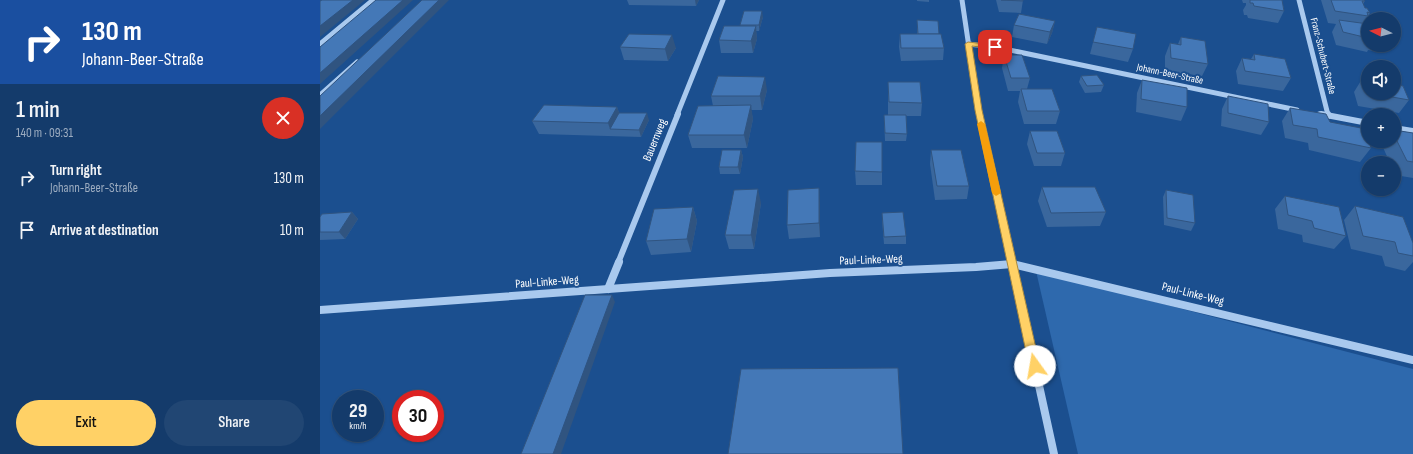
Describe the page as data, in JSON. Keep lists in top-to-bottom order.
{
  "streets": {
    "street": [
      "Franz-Schubert-Straße",
      "Johann-Beer-Straße",
      "Bauernweg",
      "Paul-Linke-Weg"
    ]
  },
  "crossings": [
    ["Bauernweg", "Paul-Linke-Weg"]
  ],
  "north": "left",
  "page": {
    "turn": ["130 m", "Johann-Beer-Straße"],
    "map_buttons": ["+", "−"],
    "heading": ["1 min", "140 m · 09:31"],
    "list": [
      {
        "name": "Turn right",
        "note": "Johann-Beer-Straße",
        "value": "130 m"
      },
      {
        "name": "Arrive at destination",
        "value": "10 m"
      }
    ],
    "speed": "29 km/h",
    "limit": "30",
    "buttons": ["Exit", "Share"]
  }
}
